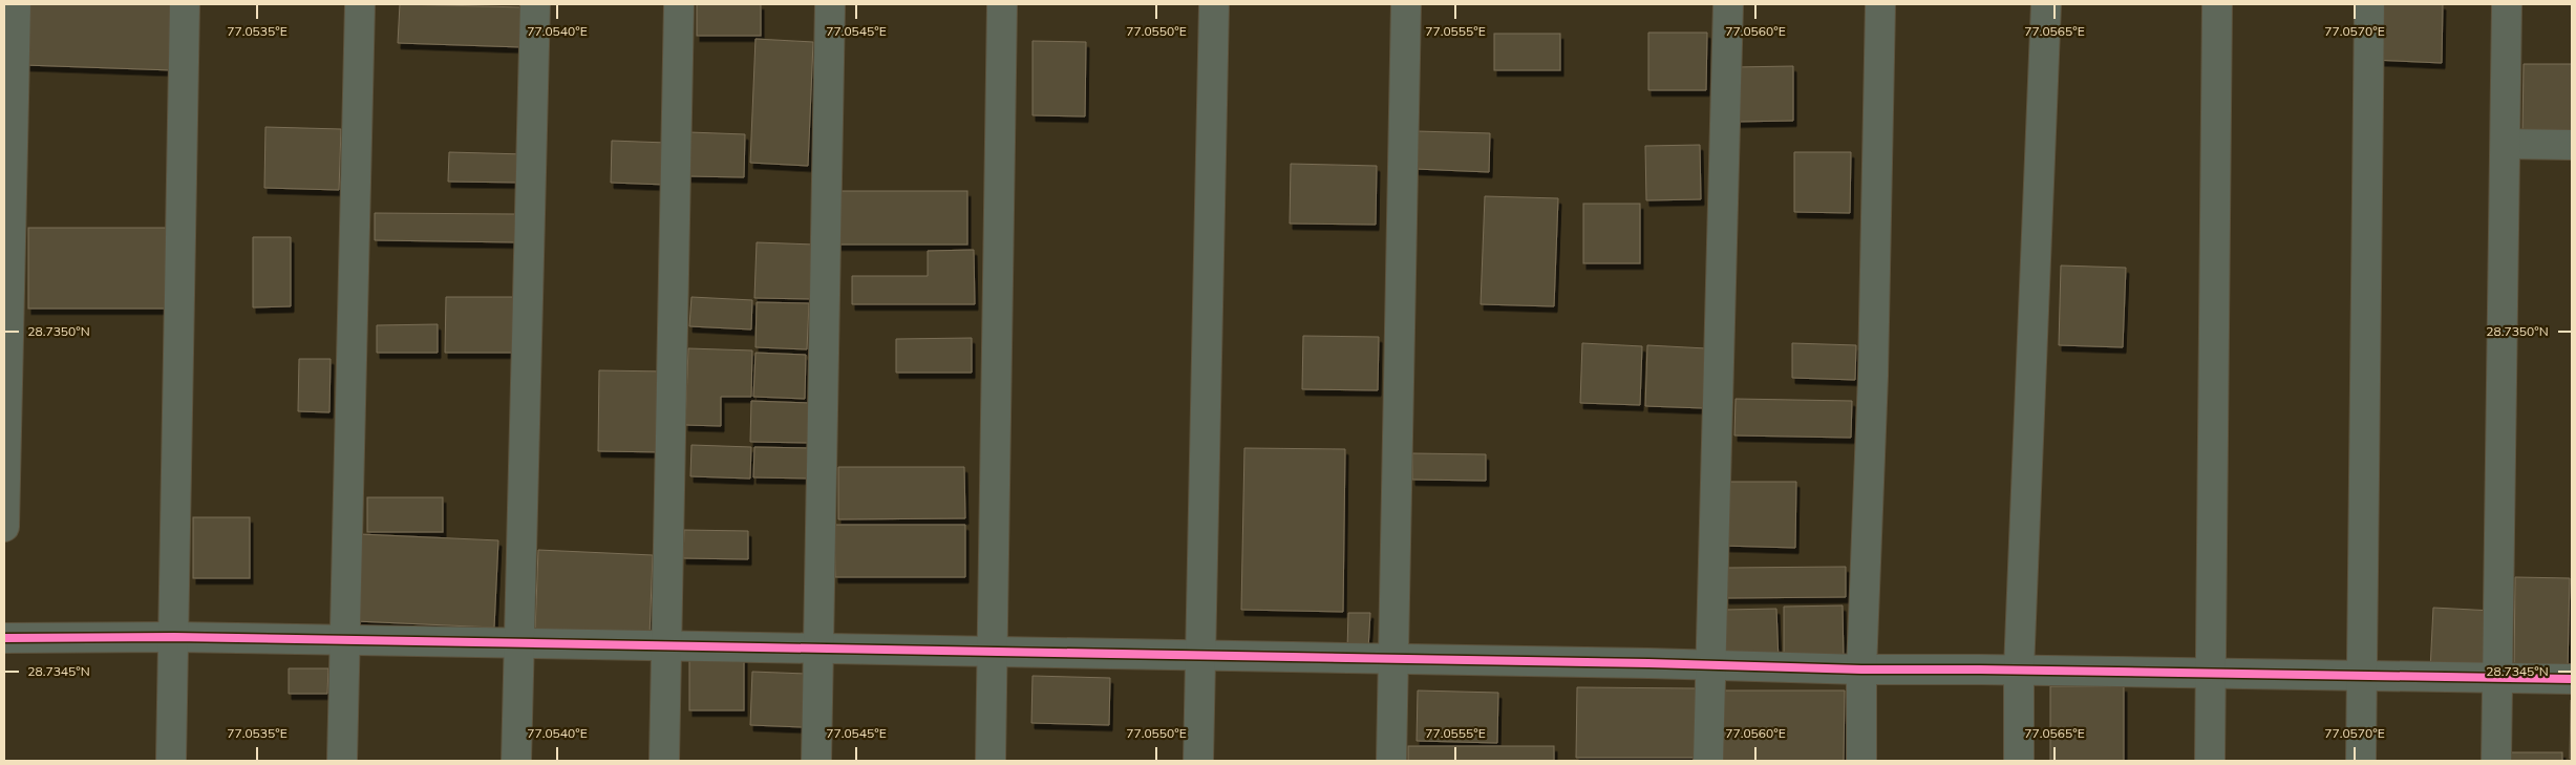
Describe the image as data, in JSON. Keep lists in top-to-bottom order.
{
  "coordinates": [
    "77.0535°E",
    "77.0540°E",
    "77.0545°E",
    "77.0550°E",
    "77.0555°E",
    "77.0560°E",
    "77.0565°E",
    "77.0570°E",
    "28.7350°N",
    "28.7345°N"
  ]
}
